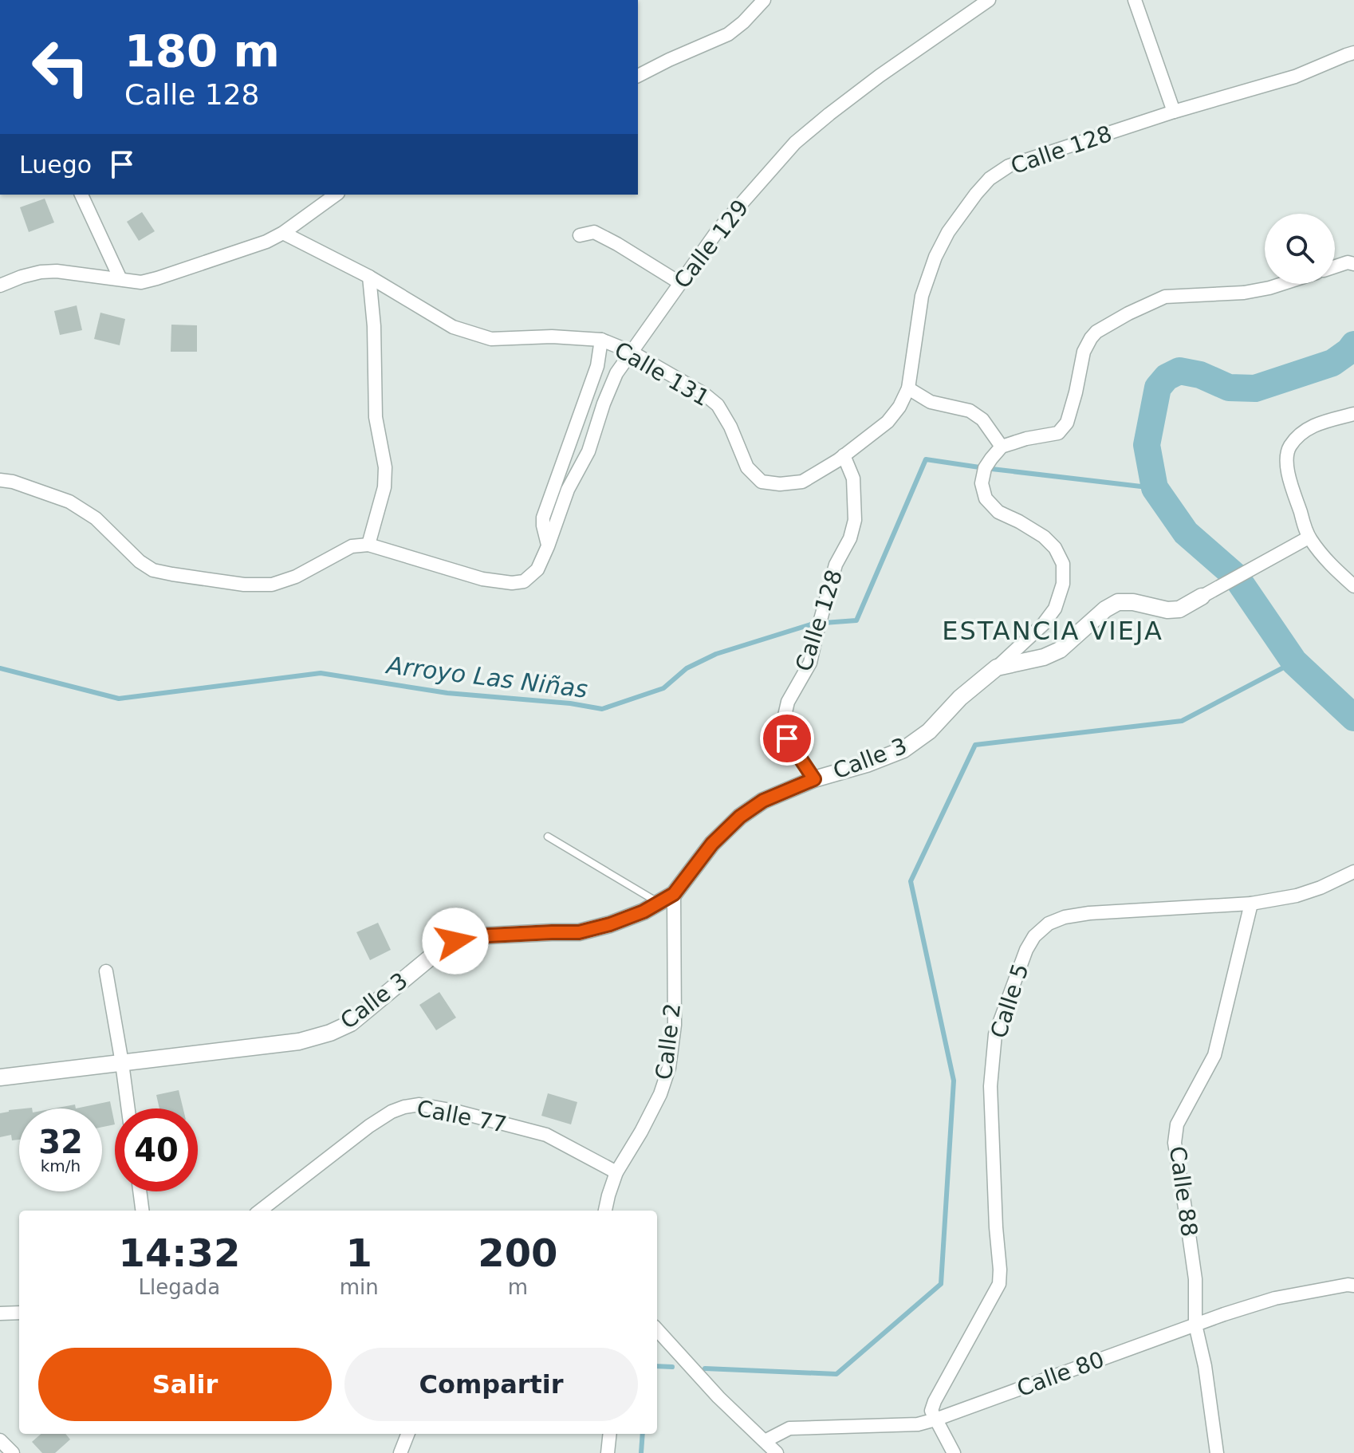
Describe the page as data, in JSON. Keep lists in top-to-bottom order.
{
  "streets": {
    "street": [
      "Calle 128",
      "Calle 129",
      "Calle 131",
      "Calle 3",
      "Calle 5",
      "Calle 2",
      "Calle 77",
      "Calle 88",
      "Calle 80"
    ]
  },
  "crossings": [
    ["Calle 128", "Calle 131"],
    ["Calle 128", "Calle 3"],
    ["Calle 129", "Calle 131"],
    ["Calle 3", "Calle 2"],
    ["Calle 5", "Calle 88"],
    ["Calle 5", "Calle 80"],
    ["Calle 2", "Calle 77"],
    ["Calle 88", "Calle 80"]
  ],
  "districts": ["ESTANCIA VIEJA"],
  "water": ["Arroyo Las Niñas"],
  "page": {
    "turn": ["180 m", "Calle 128"],
    "then": "Luego",
    "speed": "32 km/h",
    "limit": "40",
    "eta": [
      "14:32",
      "Llegada",
      "1",
      "min",
      "200",
      "m"
    ],
    "buttons": ["Salir", "Compartir"]
  }
}
